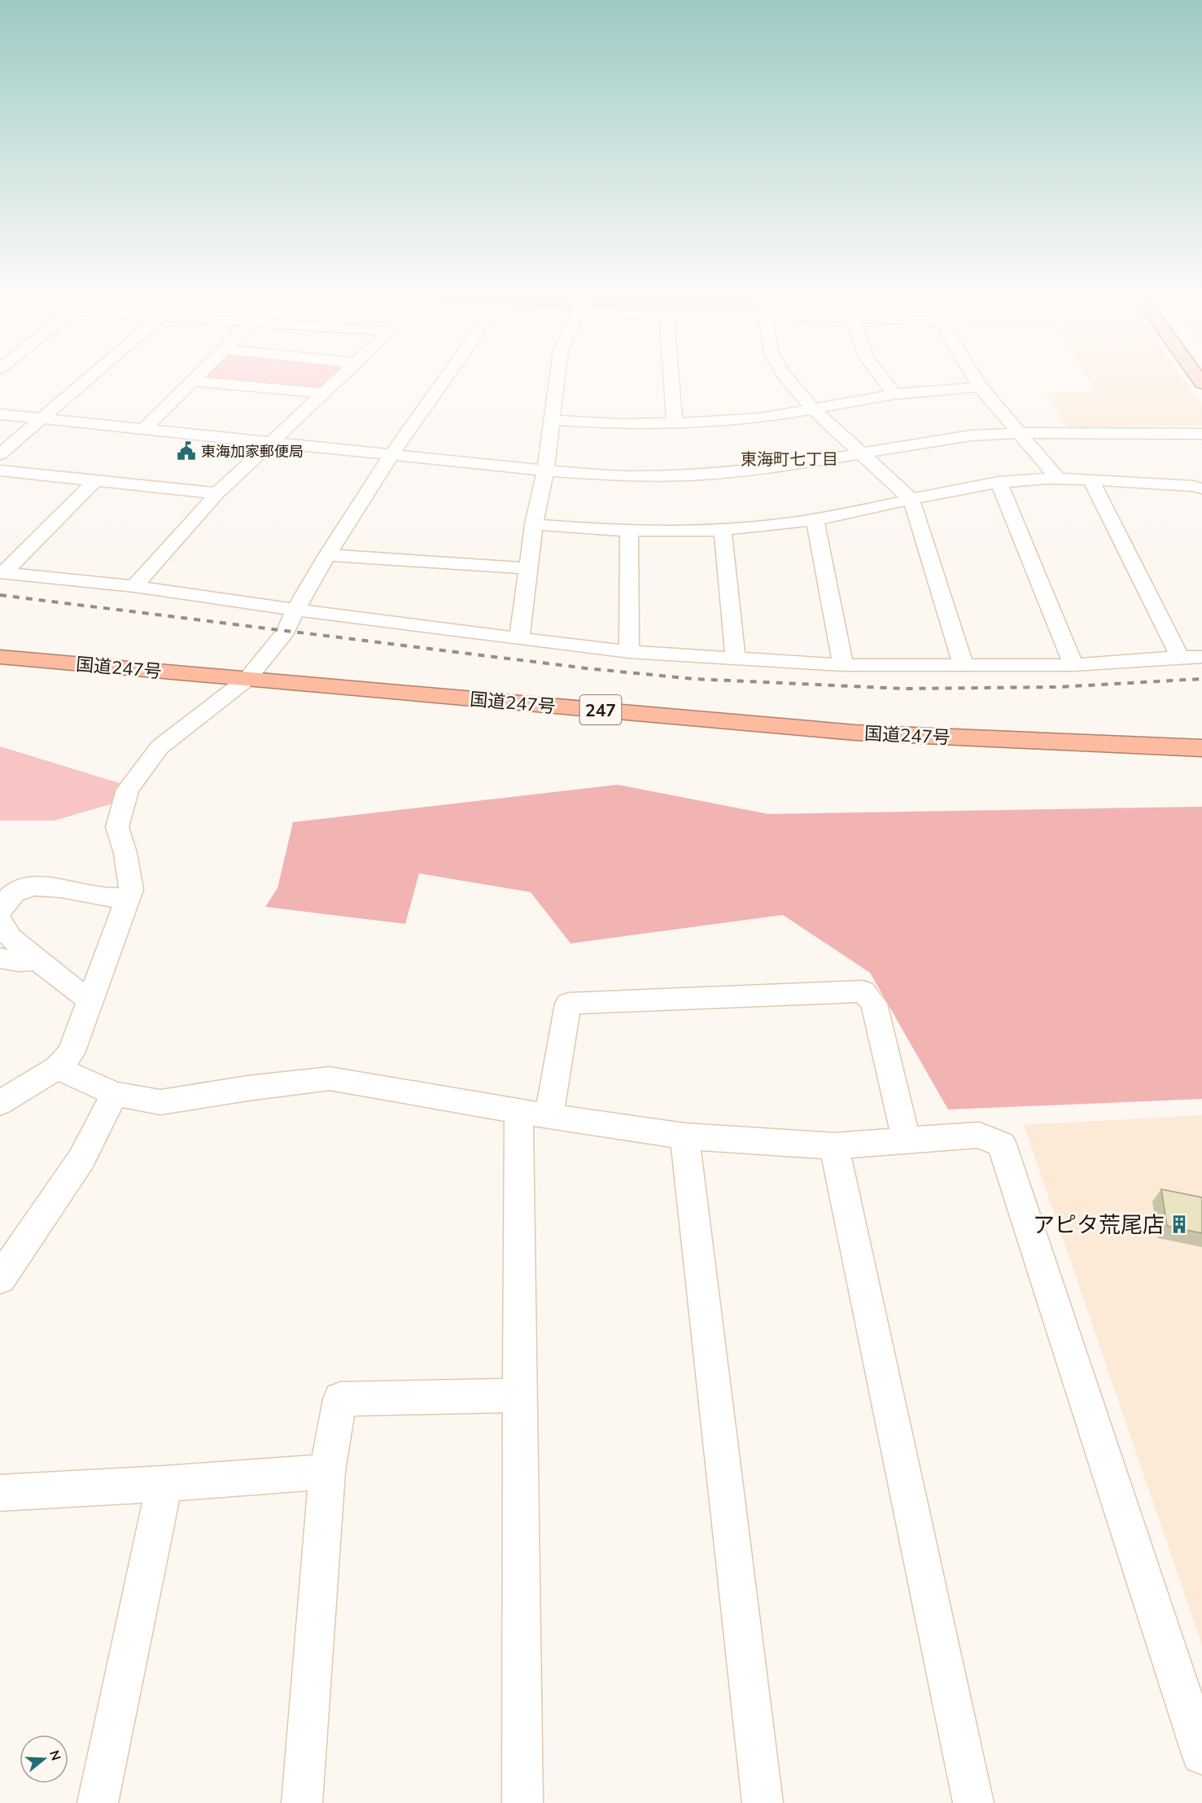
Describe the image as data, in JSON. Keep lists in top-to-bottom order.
{
  "streets": {
    "highway": ["国道247号", "247"]
  },
  "districts": ["東海町七丁目"],
  "places": {
    "public building": ["東海加家郵便局"],
    "building": ["アピタ荒尾店"]
  },
  "north": "right"
}
